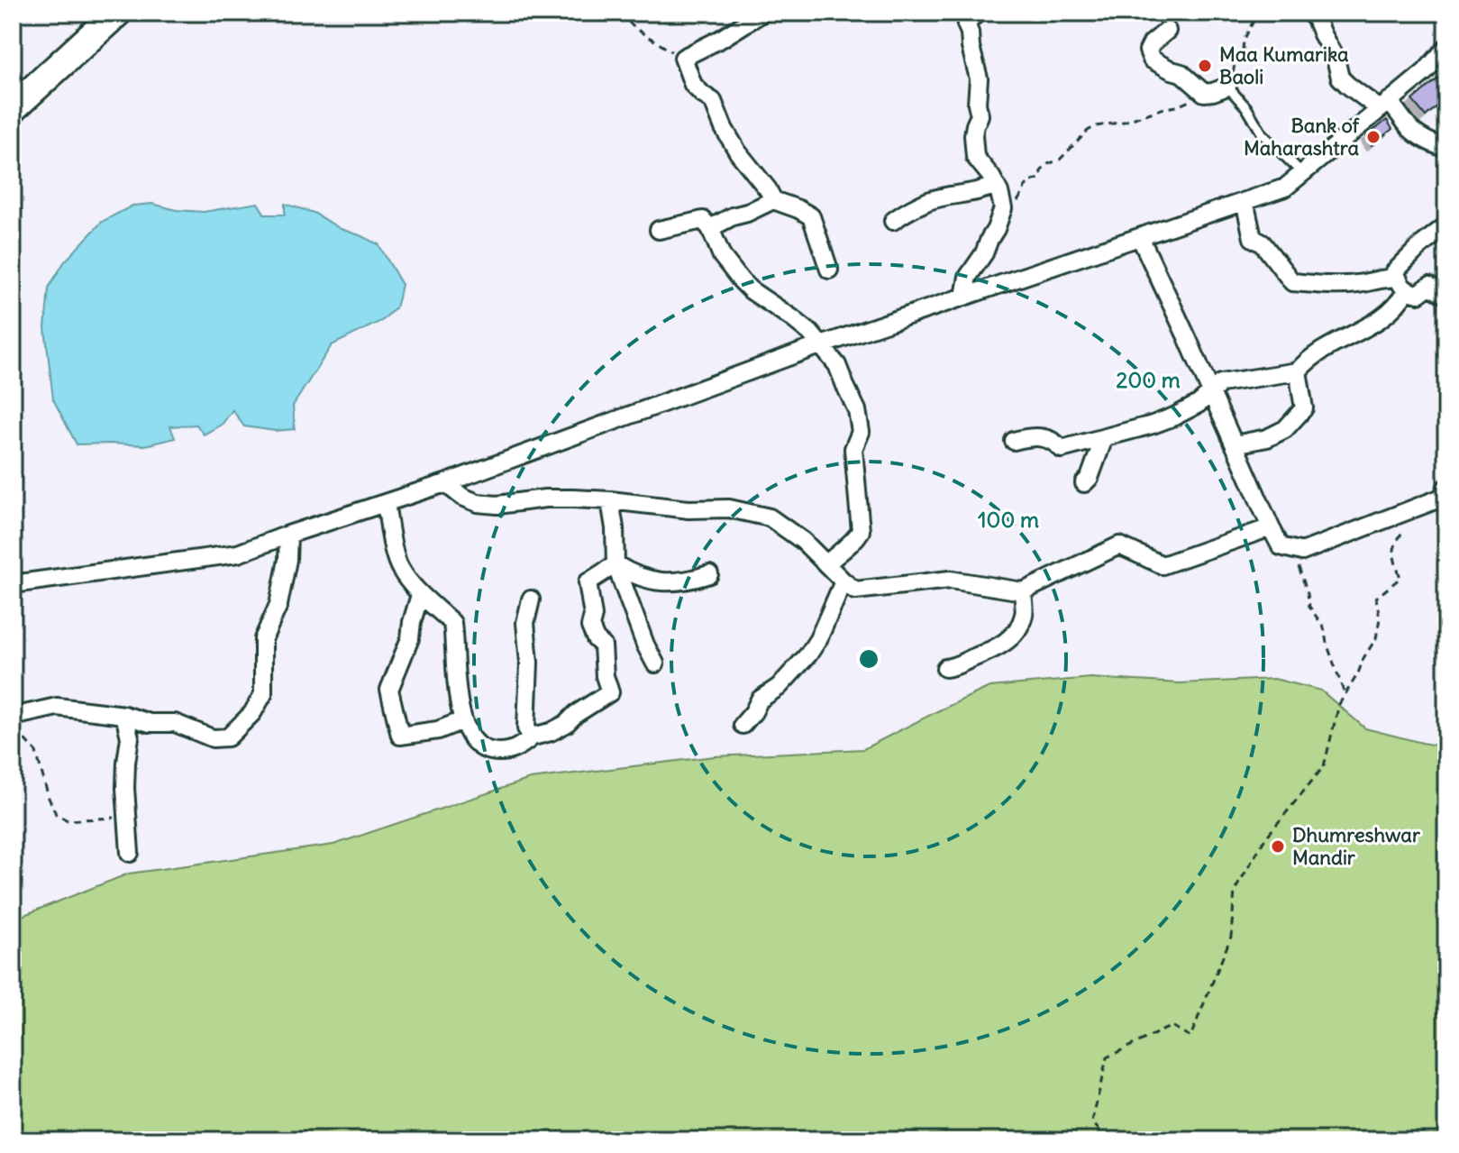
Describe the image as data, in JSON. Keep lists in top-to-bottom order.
{
  "places": ["Maa Kumarika Baoli", "Bank of Maharashtra", "Dhumreshwar Mandir"],
  "rings": ["200 m", "100 m"]
}
